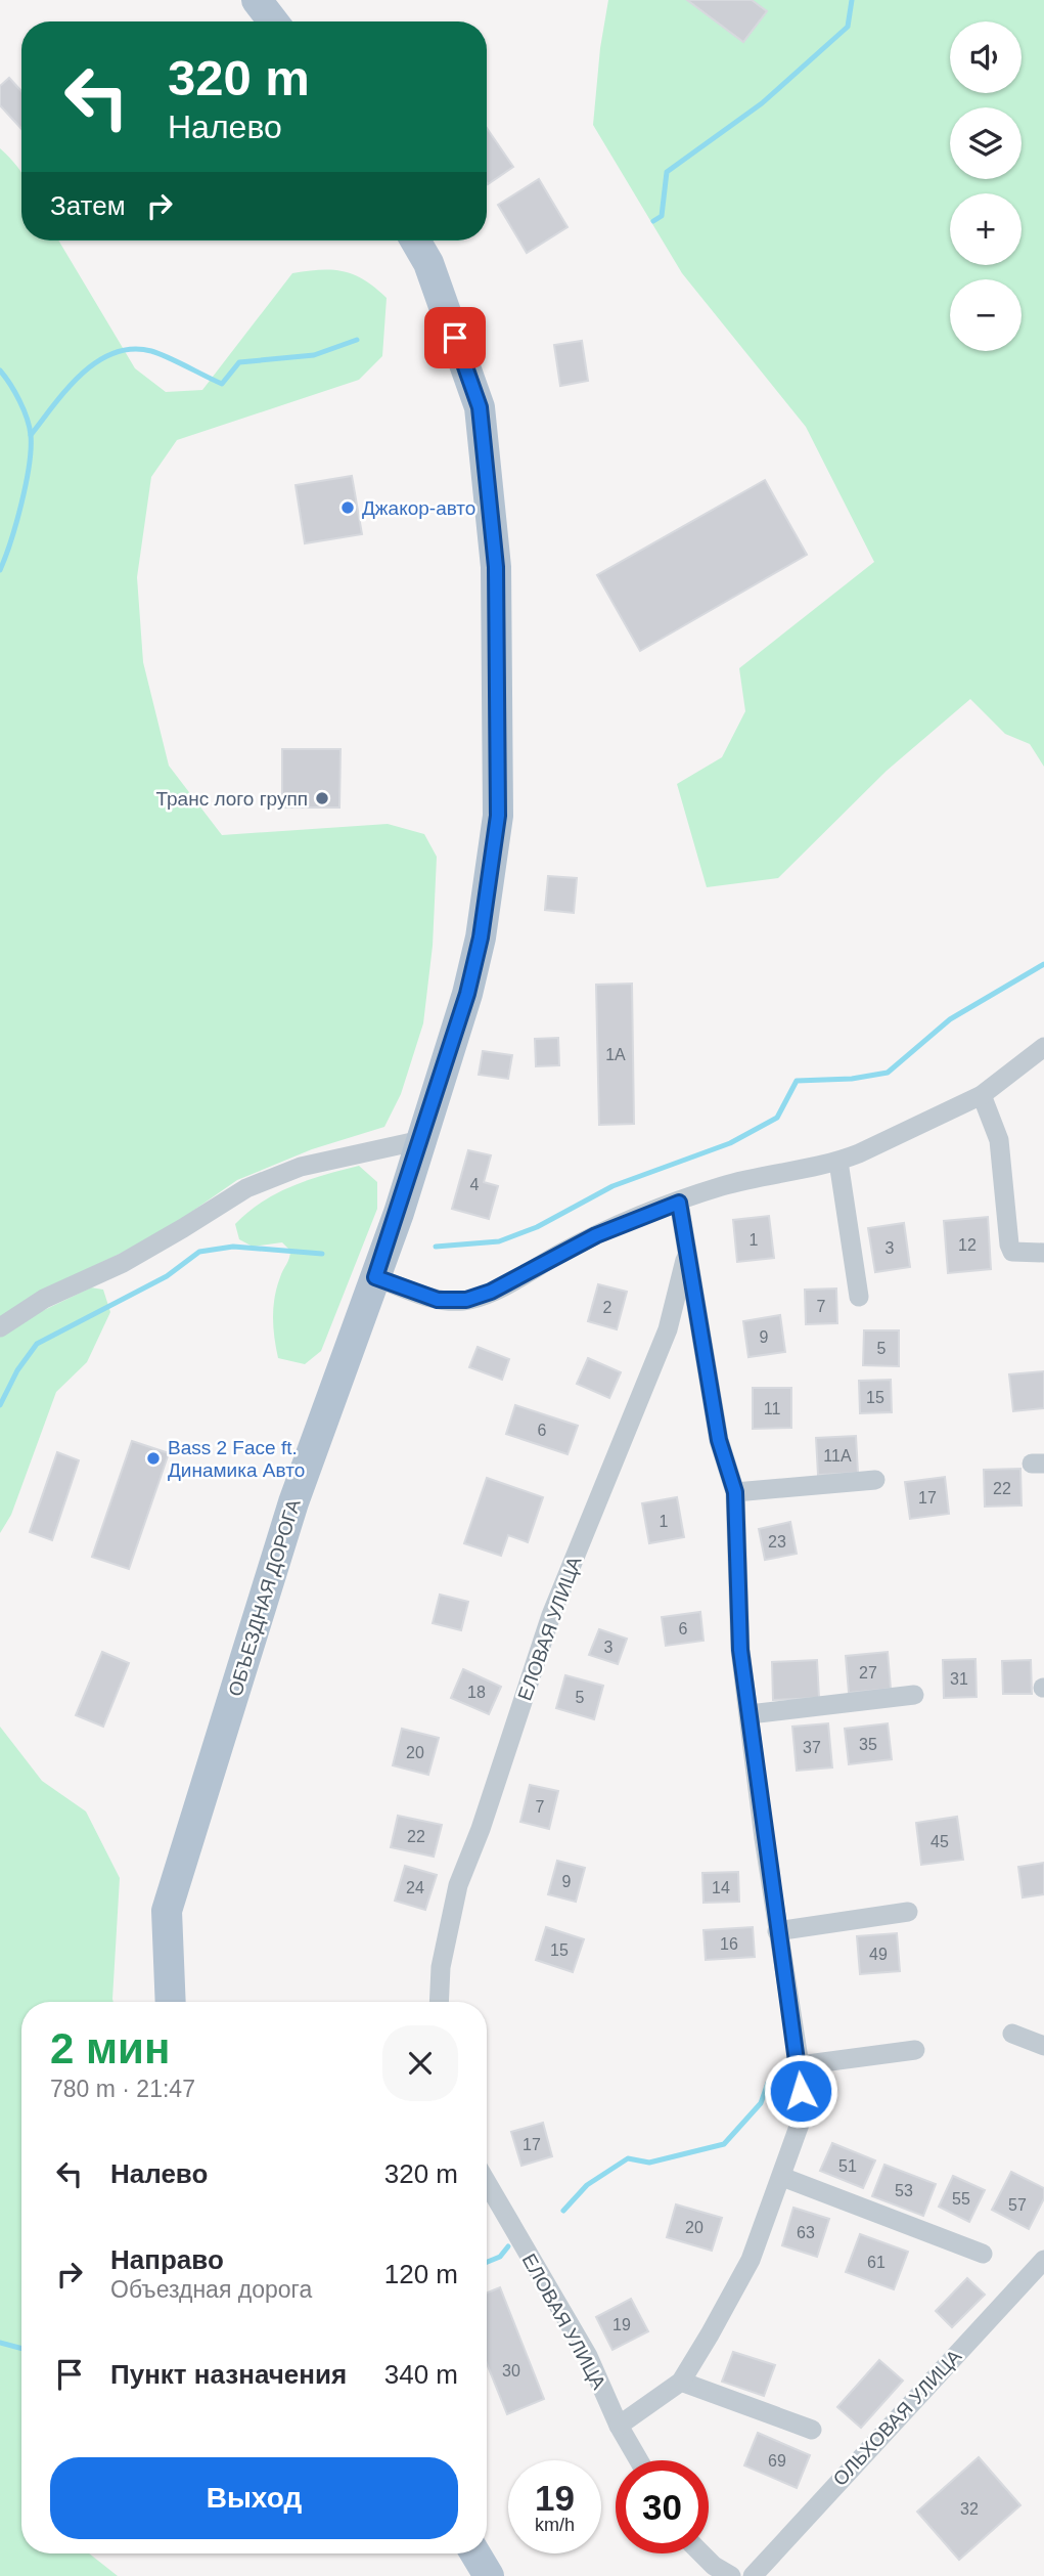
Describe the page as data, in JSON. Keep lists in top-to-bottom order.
{
  "streets": {
    "main road": ["ОБЪЕЗДНАЯ ДОРОГА"],
    "street": ["ЕЛОВАЯ УЛИЦА", "ОЛЬХОВАЯ УЛИЦА"]
  },
  "places": ["Джакор-авто", "Транс лого групп", "Bass 2 Face ft. Динамика Авто"],
  "house_numbers": [
    "1А",
    "4",
    "1",
    "12",
    "3",
    "7",
    "2",
    "9",
    "5",
    "15",
    "11",
    "6",
    "11А",
    "22",
    "17",
    "1",
    "23",
    "6",
    "3",
    "27",
    "31",
    "18",
    "5",
    "35",
    "37",
    "20",
    "7",
    "22",
    "45",
    "9",
    "24",
    "14",
    "16",
    "15",
    "49",
    "17",
    "51",
    "53",
    "55",
    "57",
    "20",
    "63",
    "61",
    "19",
    "30",
    "69",
    "32"
  ],
  "page": {
    "map_buttons": ["+", "−"],
    "turn": ["320 m", "Налево"],
    "then": "Затем",
    "heading": ["2 мин", "780 m · 21:47"],
    "list": [
      {
        "name": "Налево",
        "value": "320 m"
      },
      {
        "name": "Направо",
        "note": "Объездная дорога",
        "value": "120 m"
      },
      {
        "name": "Пункт назначения",
        "value": "340 m"
      }
    ],
    "buttons": "Выход",
    "speed": "19 km/h",
    "limit": "30"
  }
}
